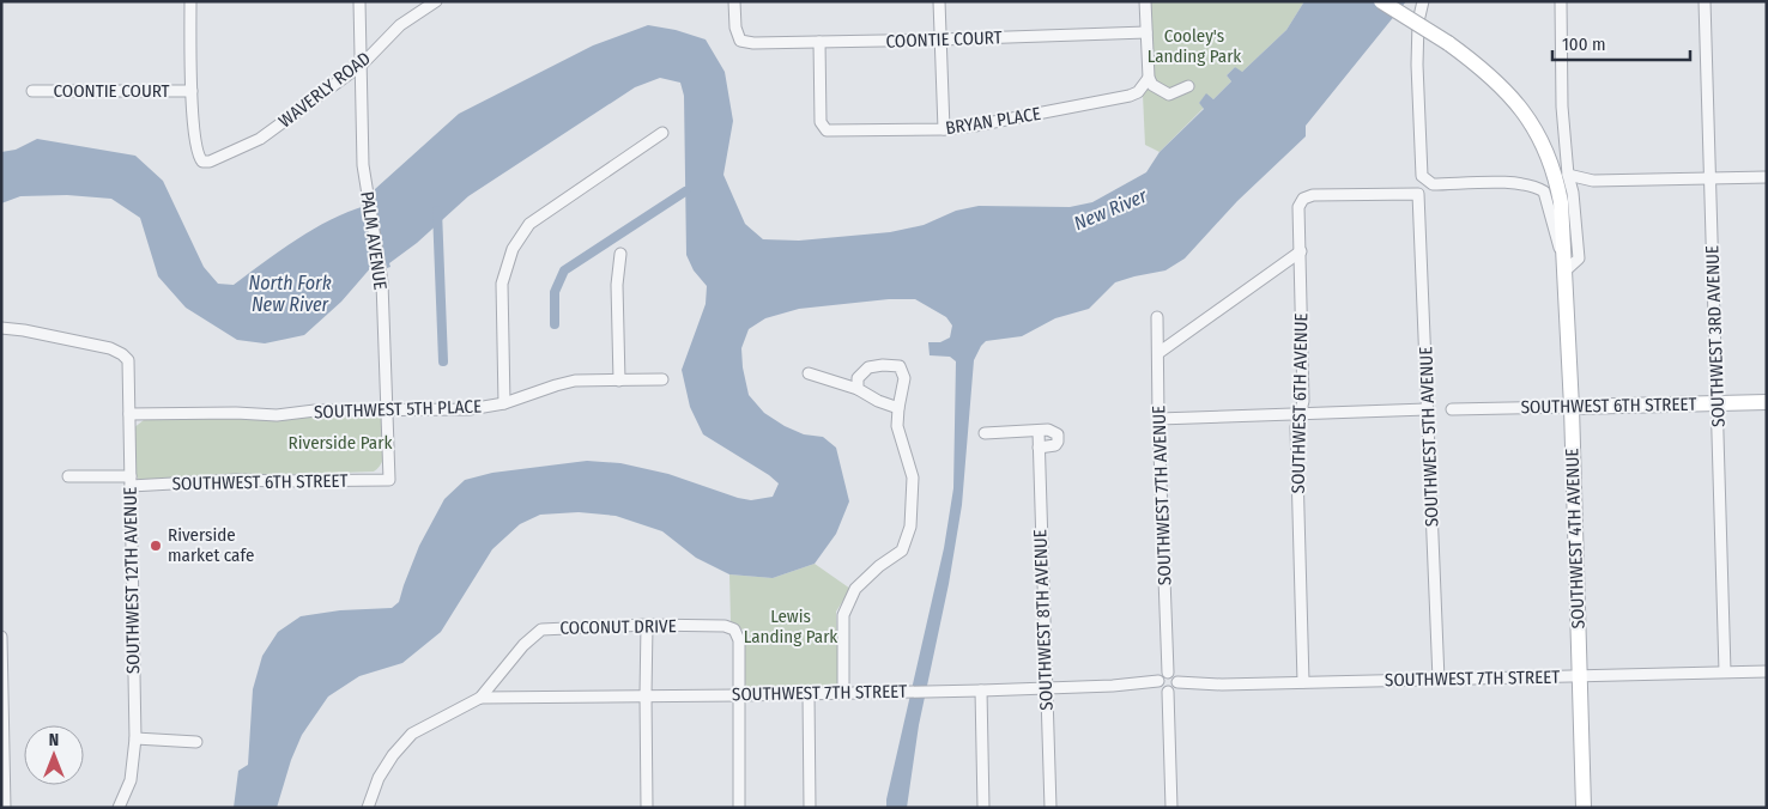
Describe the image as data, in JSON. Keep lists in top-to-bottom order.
{
  "streets": {
    "main road": ["SOUTHWEST 6TH STREET", "SOUTHWEST 4TH AVENUE"],
    "street": [
      "COONTIE COURT",
      "WAVERLY ROAD",
      "BRYAN PLACE",
      "PALM AVENUE",
      "SOUTHWEST 3RD AVENUE",
      "SOUTHWEST 6TH AVENUE",
      "SOUTHWEST 5TH PLACE",
      "SOUTHWEST 5TH AVENUE",
      "SOUTHWEST 7TH AVENUE",
      "SOUTHWEST 12TH AVENUE",
      "SOUTHWEST 8TH AVENUE",
      "COCONUT DRIVE",
      "SOUTHWEST 7TH STREET"
    ]
  },
  "crossings": [
    ["COONTIE COURT", "WAVERLY ROAD"],
    ["COONTIE COURT", "BRYAN PLACE"],
    ["WAVERLY ROAD", "PALM AVENUE"],
    ["PALM AVENUE", "SOUTHWEST 6TH STREET"],
    ["PALM AVENUE", "SOUTHWEST 5TH PLACE"],
    ["SOUTHWEST 3RD AVENUE", "SOUTHWEST 6TH STREET"],
    ["SOUTHWEST 3RD AVENUE", "SOUTHWEST 7TH STREET"],
    ["SOUTHWEST 6TH AVENUE", "SOUTHWEST 5TH AVENUE"],
    ["SOUTHWEST 6TH AVENUE", "SOUTHWEST 7TH STREET"],
    ["SOUTHWEST 6TH STREET", "SOUTHWEST 4TH AVENUE"],
    ["SOUTHWEST 6TH STREET", "SOUTHWEST 12TH AVENUE"],
    ["SOUTHWEST 5TH PLACE", "SOUTHWEST 12TH AVENUE"],
    ["SOUTHWEST 5TH AVENUE", "SOUTHWEST 7TH STREET"],
    ["SOUTHWEST 7TH AVENUE", "SOUTHWEST 7TH STREET"],
    ["SOUTHWEST 4TH AVENUE", "SOUTHWEST 7TH STREET"],
    ["SOUTHWEST 8TH AVENUE", "SOUTHWEST 7TH STREET"],
    ["COCONUT DRIVE", "SOUTHWEST 7TH STREET"]
  ],
  "water": ["New River", "North Fork New River"],
  "parks": ["Cooley's Landing Park", "Riverside Park", "Lewis Landing Park"],
  "places": ["Riverside market cafe"],
  "scale_bar": "100 m",
  "north": "top"
}
